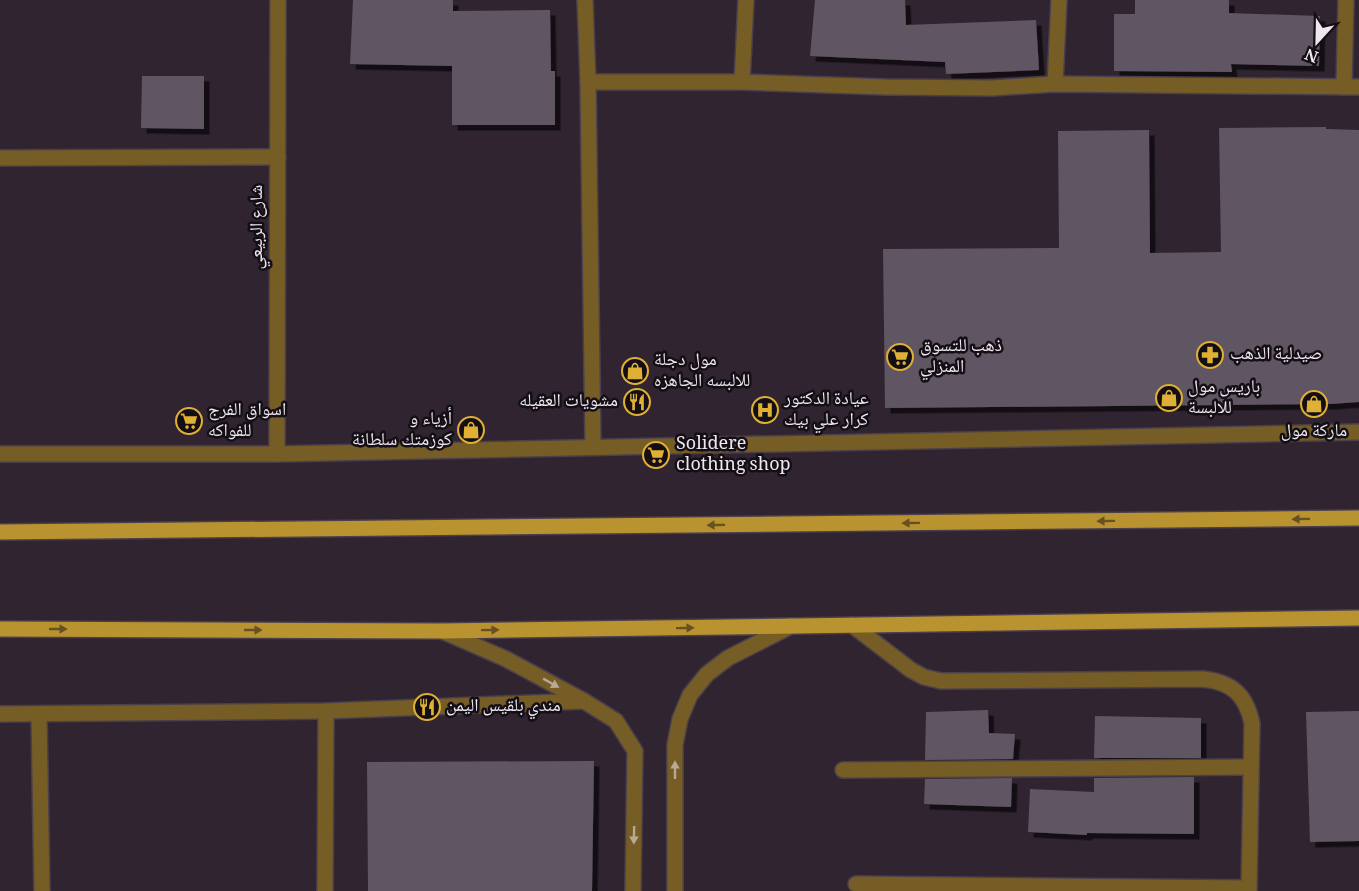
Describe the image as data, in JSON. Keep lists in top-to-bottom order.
{
  "streets": {
    "street": ["شارع الربيعي"]
  },
  "places": {
    "pharmacy": ["صيدلية الذهب"],
    "supermarket": ["ذهب للتسوق المنزلي", "اسواق الفرج للفواكه", "Solidere clothing shop"],
    "shop": [
      "مول دجلة للالبسه الجاهزه",
      "باريس مول للالبسة",
      "ماركة مول",
      "أزياء و كوزمتك سلطانة"
    ],
    "restaurant": ["مشويات العقيله", "مندي بلقيس اليمن"],
    "hospital": ["عيادة الدكتور كرار علي بيك"]
  },
  "north": "bottom"
}
